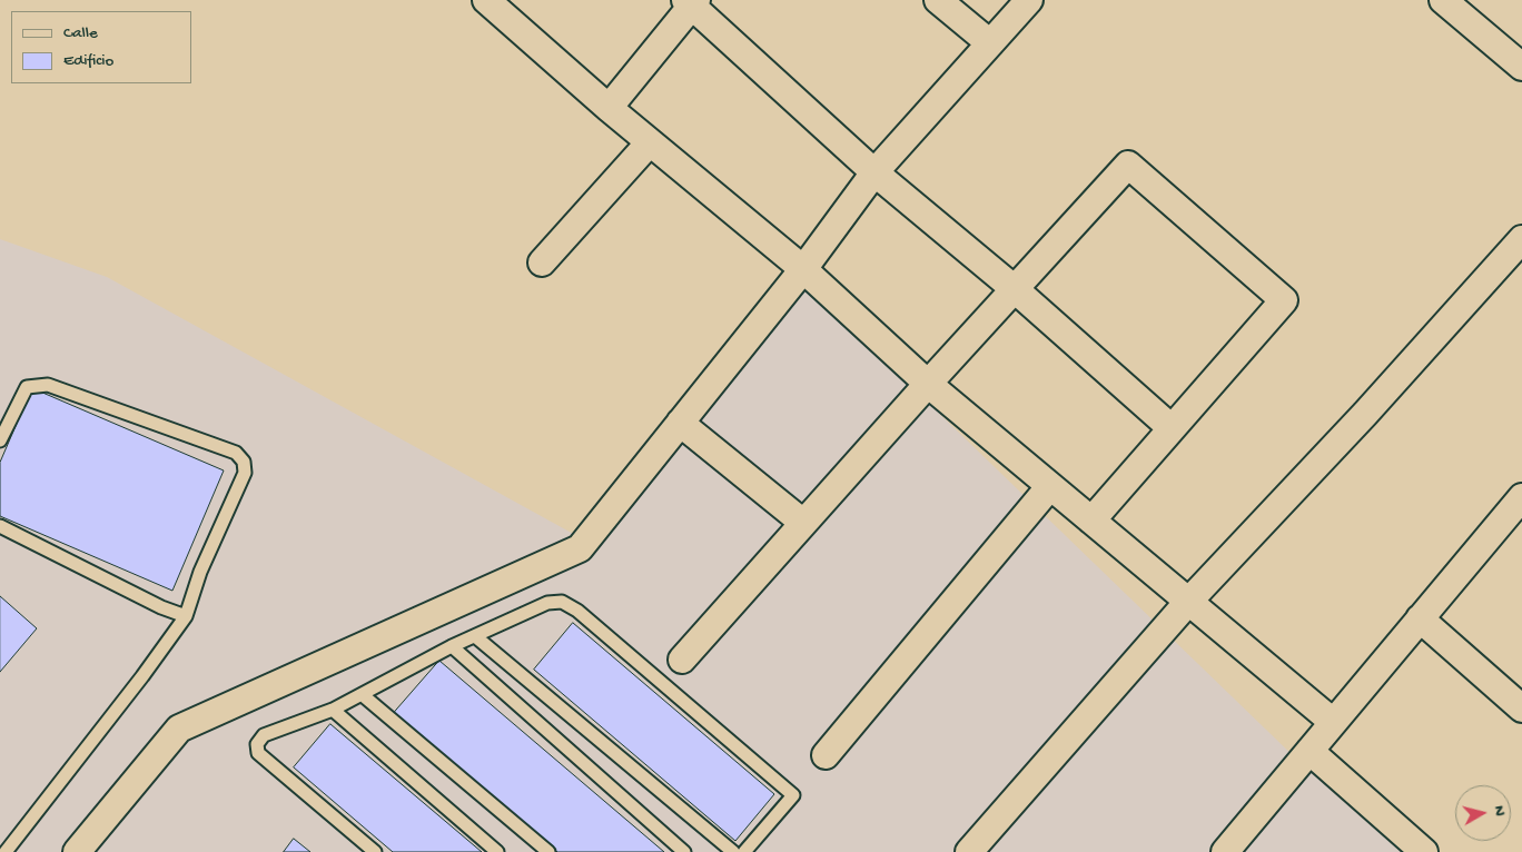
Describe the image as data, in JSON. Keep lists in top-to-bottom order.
{
  "legend": ["Calle", "Edificio"],
  "north": "right"
}
